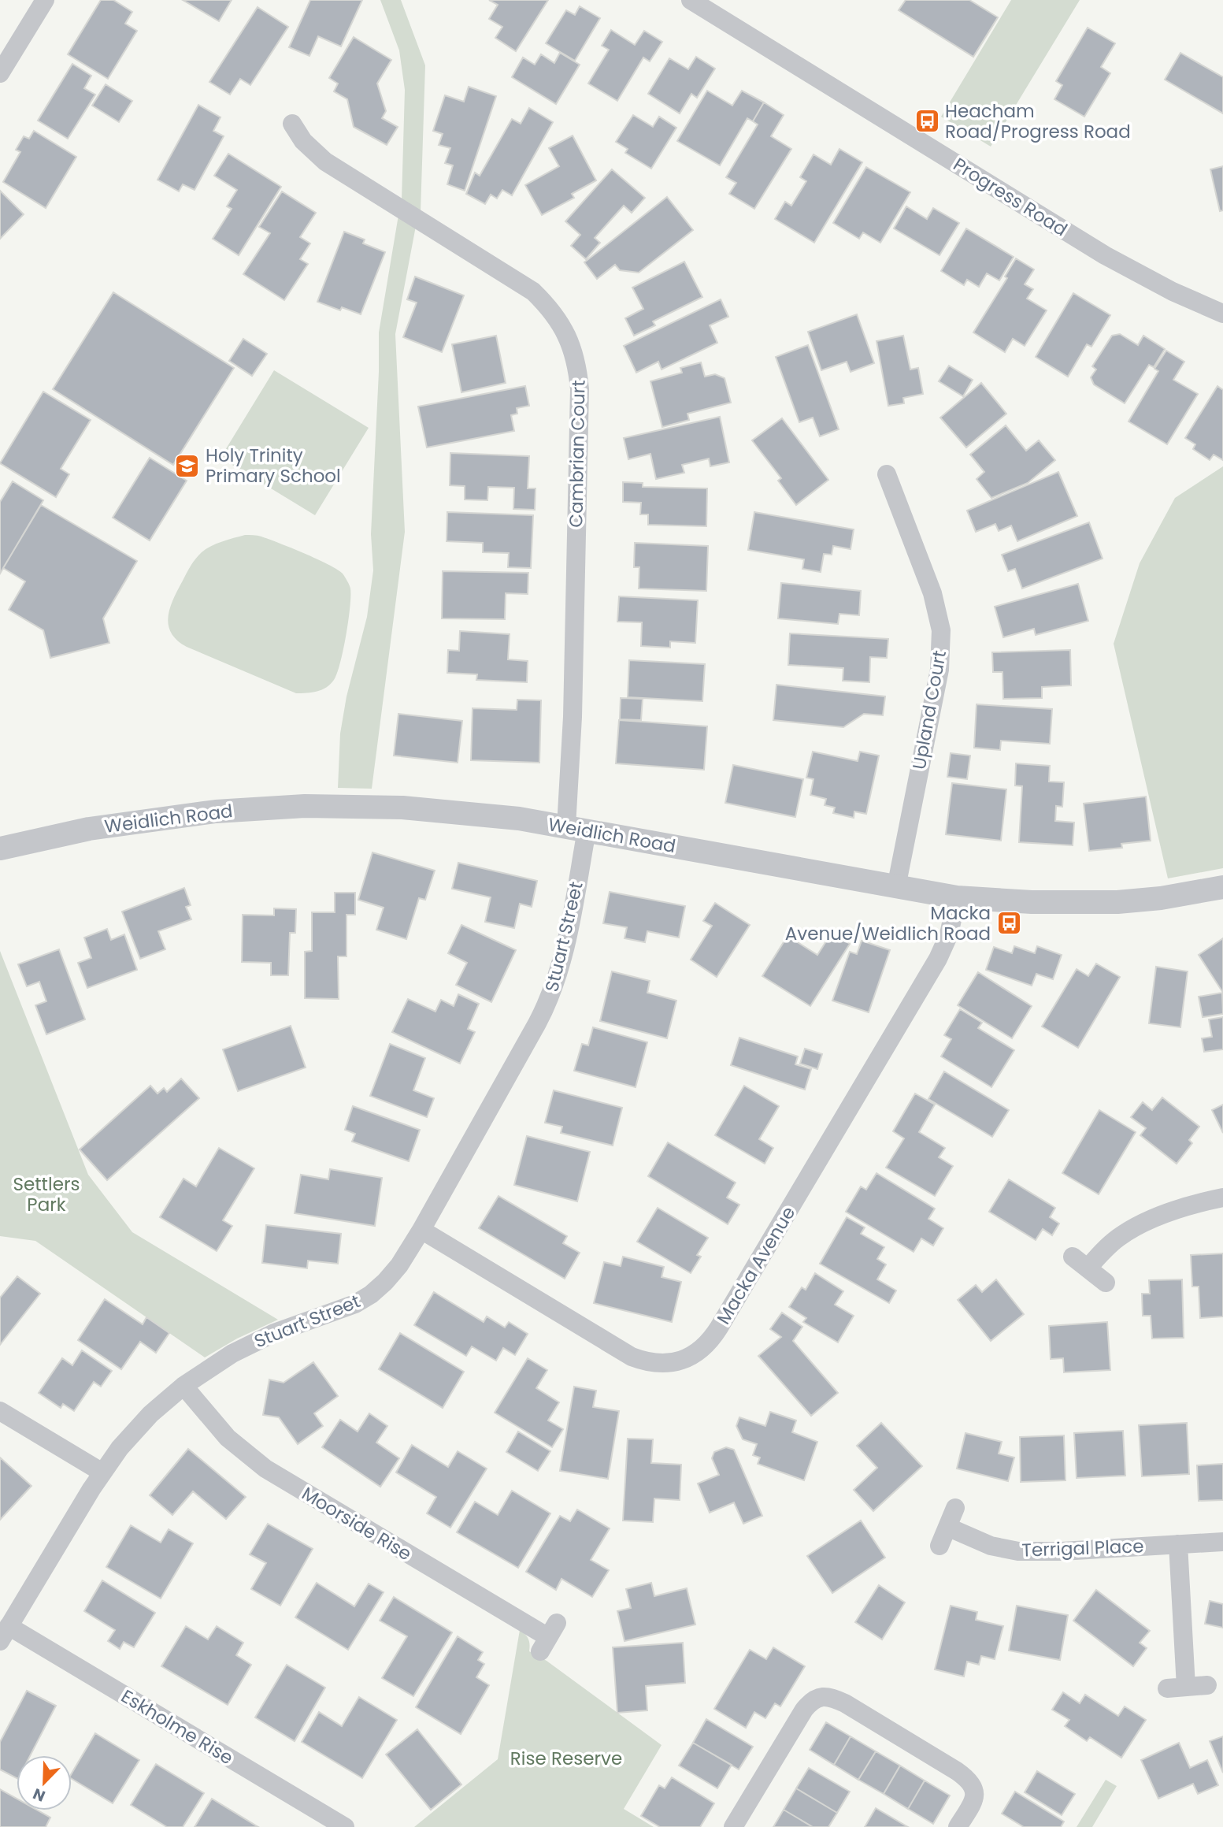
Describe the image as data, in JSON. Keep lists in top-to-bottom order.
{
  "streets": {
    "street": [
      "Progress Road",
      "Cambrian Court",
      "Upland Court",
      "Weidlich Road",
      "Stuart Street",
      "Macka Avenue",
      "Moorside Rise",
      "Terrigal Place",
      "Eskholme Rise"
    ]
  },
  "crossings": [
    ["Cambrian Court", "Weidlich Road"],
    ["Cambrian Court", "Stuart Street"],
    ["Upland Court", "Weidlich Road"],
    ["Weidlich Road", "Stuart Street"],
    ["Weidlich Road", "Macka Avenue"],
    ["Stuart Street", "Macka Avenue"],
    ["Stuart Street", "Moorside Rise"],
    ["Stuart Street", "Eskholme Rise"]
  ],
  "parks": ["Settlers Park", "Rise Reserve"],
  "places": {
    "bus stop": ["Heacham Road/Progress Road", "Macka Avenue/Weidlich Road"],
    "school or university": ["Holy Trinity Primary School"]
  },
  "north": "bottom left"
}
